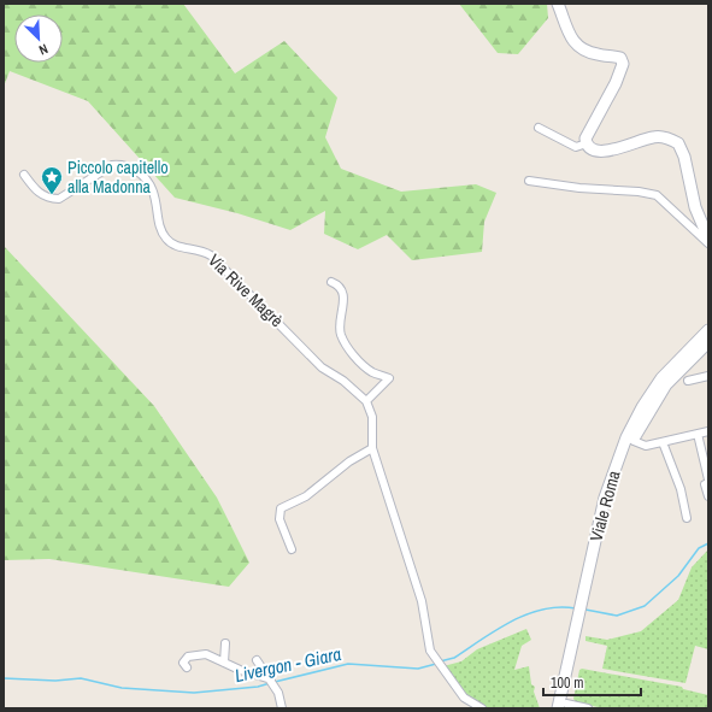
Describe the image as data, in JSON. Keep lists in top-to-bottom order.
{
  "streets": {
    "main road": ["Viale Roma"],
    "street": ["Via Rive Magrè"]
  },
  "water": ["Livergon - Giara"],
  "places": {
    "place": ["Piccolo capitello alla Madonna"]
  },
  "scale_bar": "100 m",
  "north": "bottom right"
}
